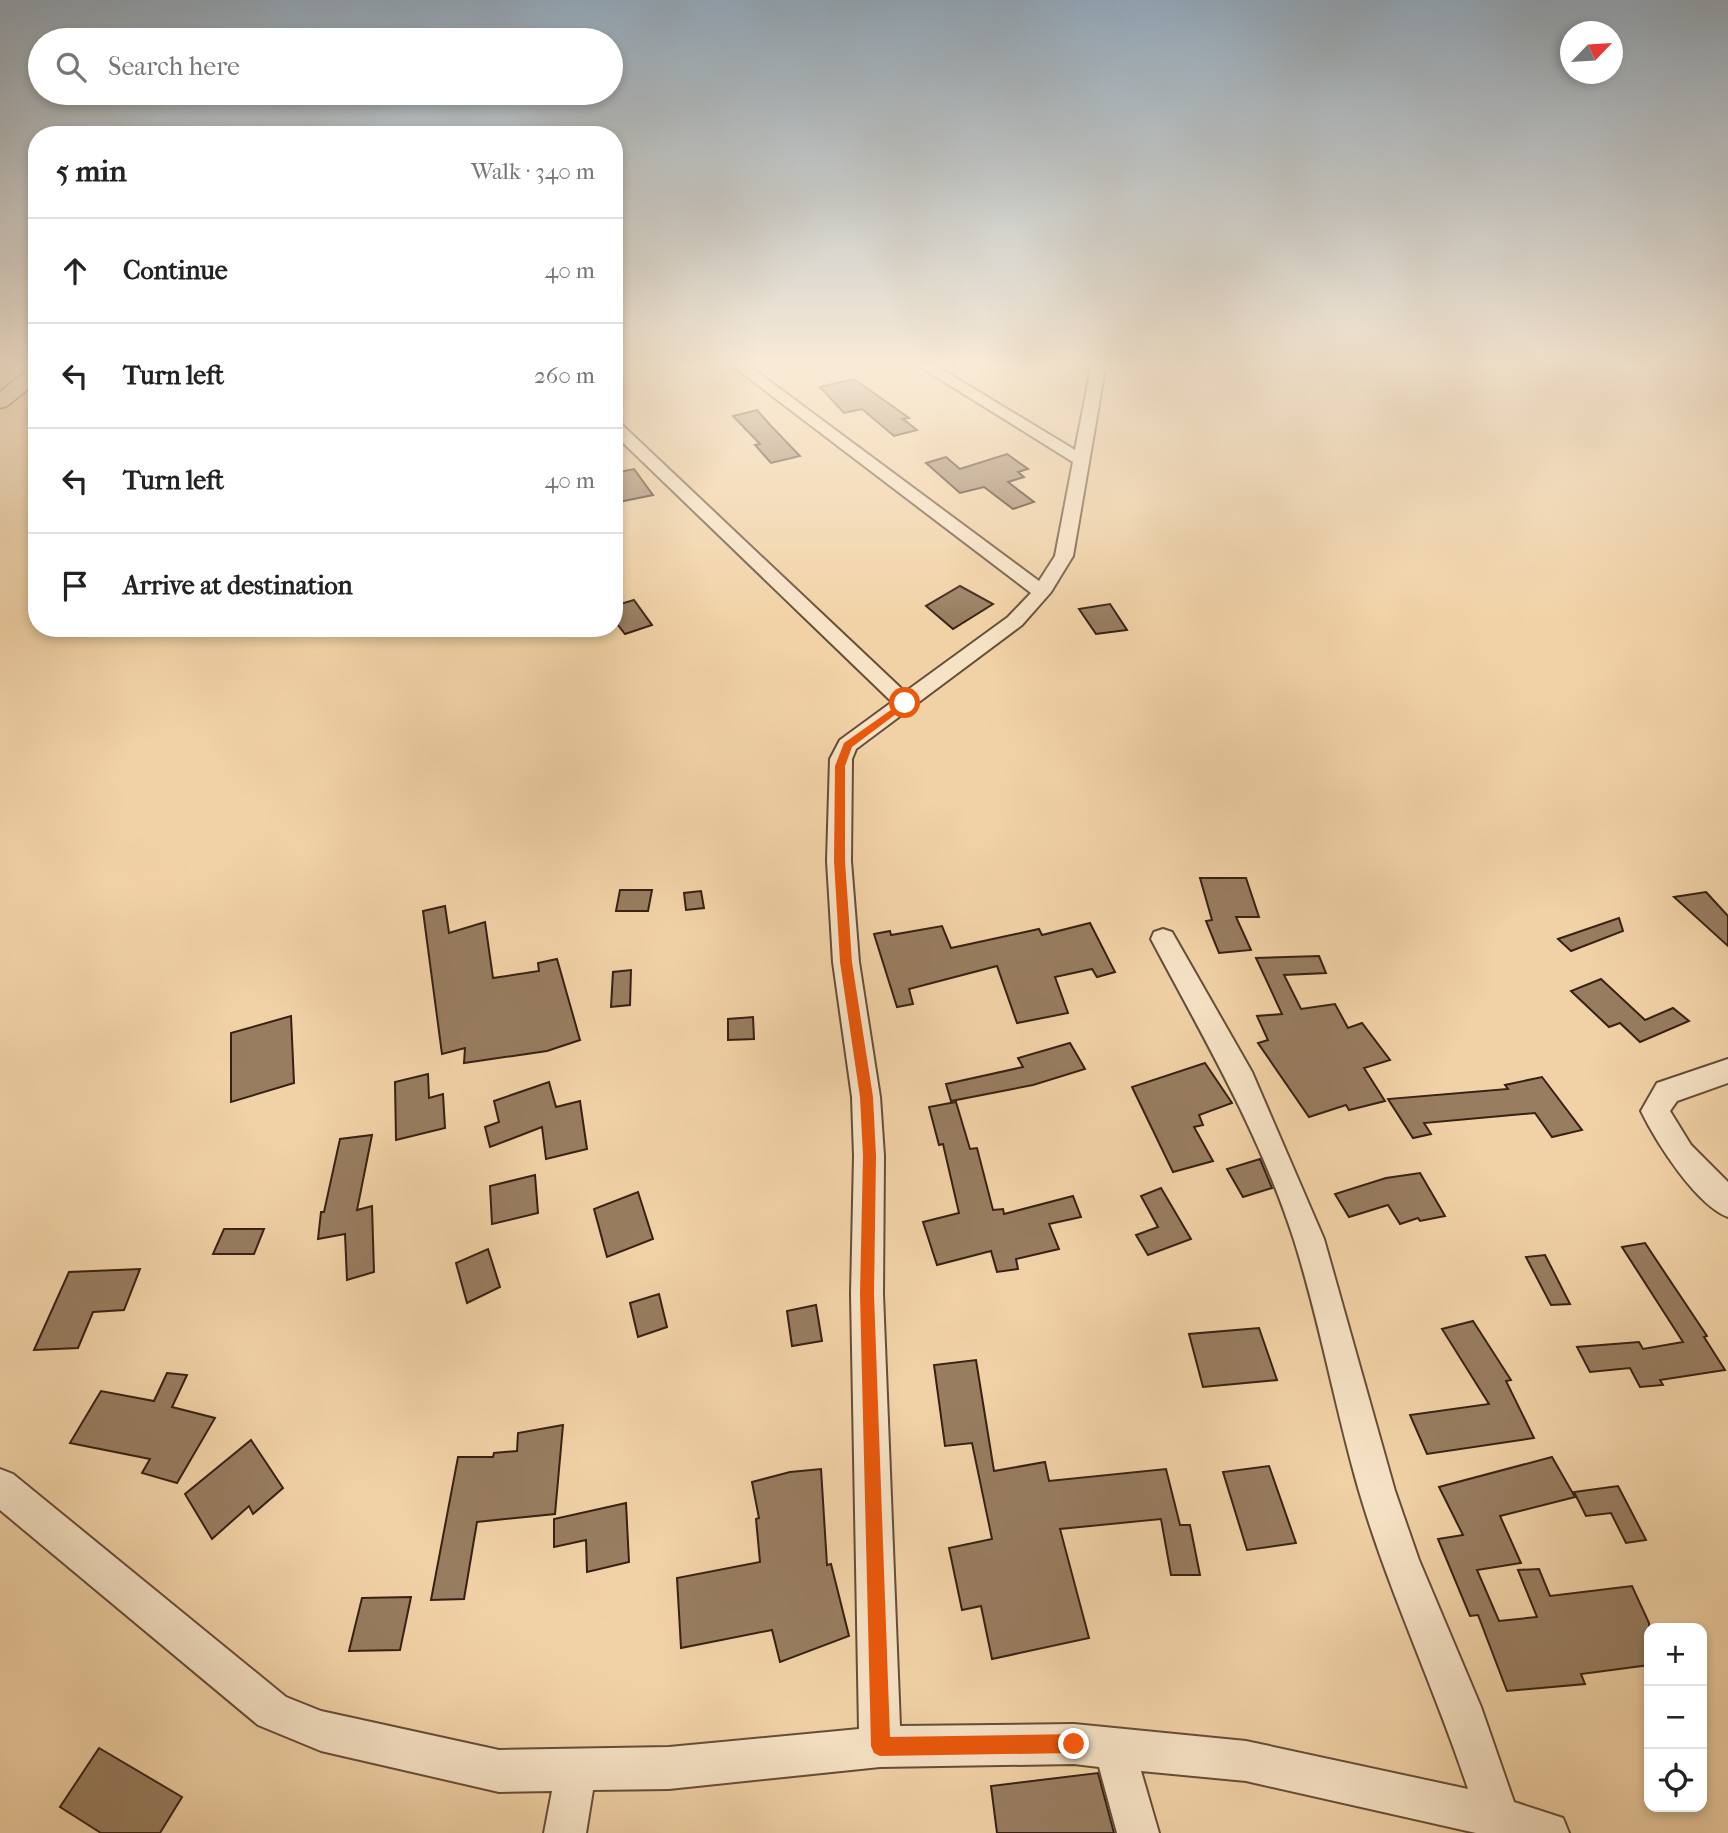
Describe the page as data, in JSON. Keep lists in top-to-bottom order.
{
  "north": "top right",
  "page": {
    "search": "Search here",
    "heading": ["5 min", "Walk · 340 m"],
    "list": [
      ["Continue", "40 m"],
      ["Turn left", "260 m"],
      ["Turn left", "40 m"],
      "Arrive at destination"
    ],
    "map_buttons": ["+", "−"]
  }
}
